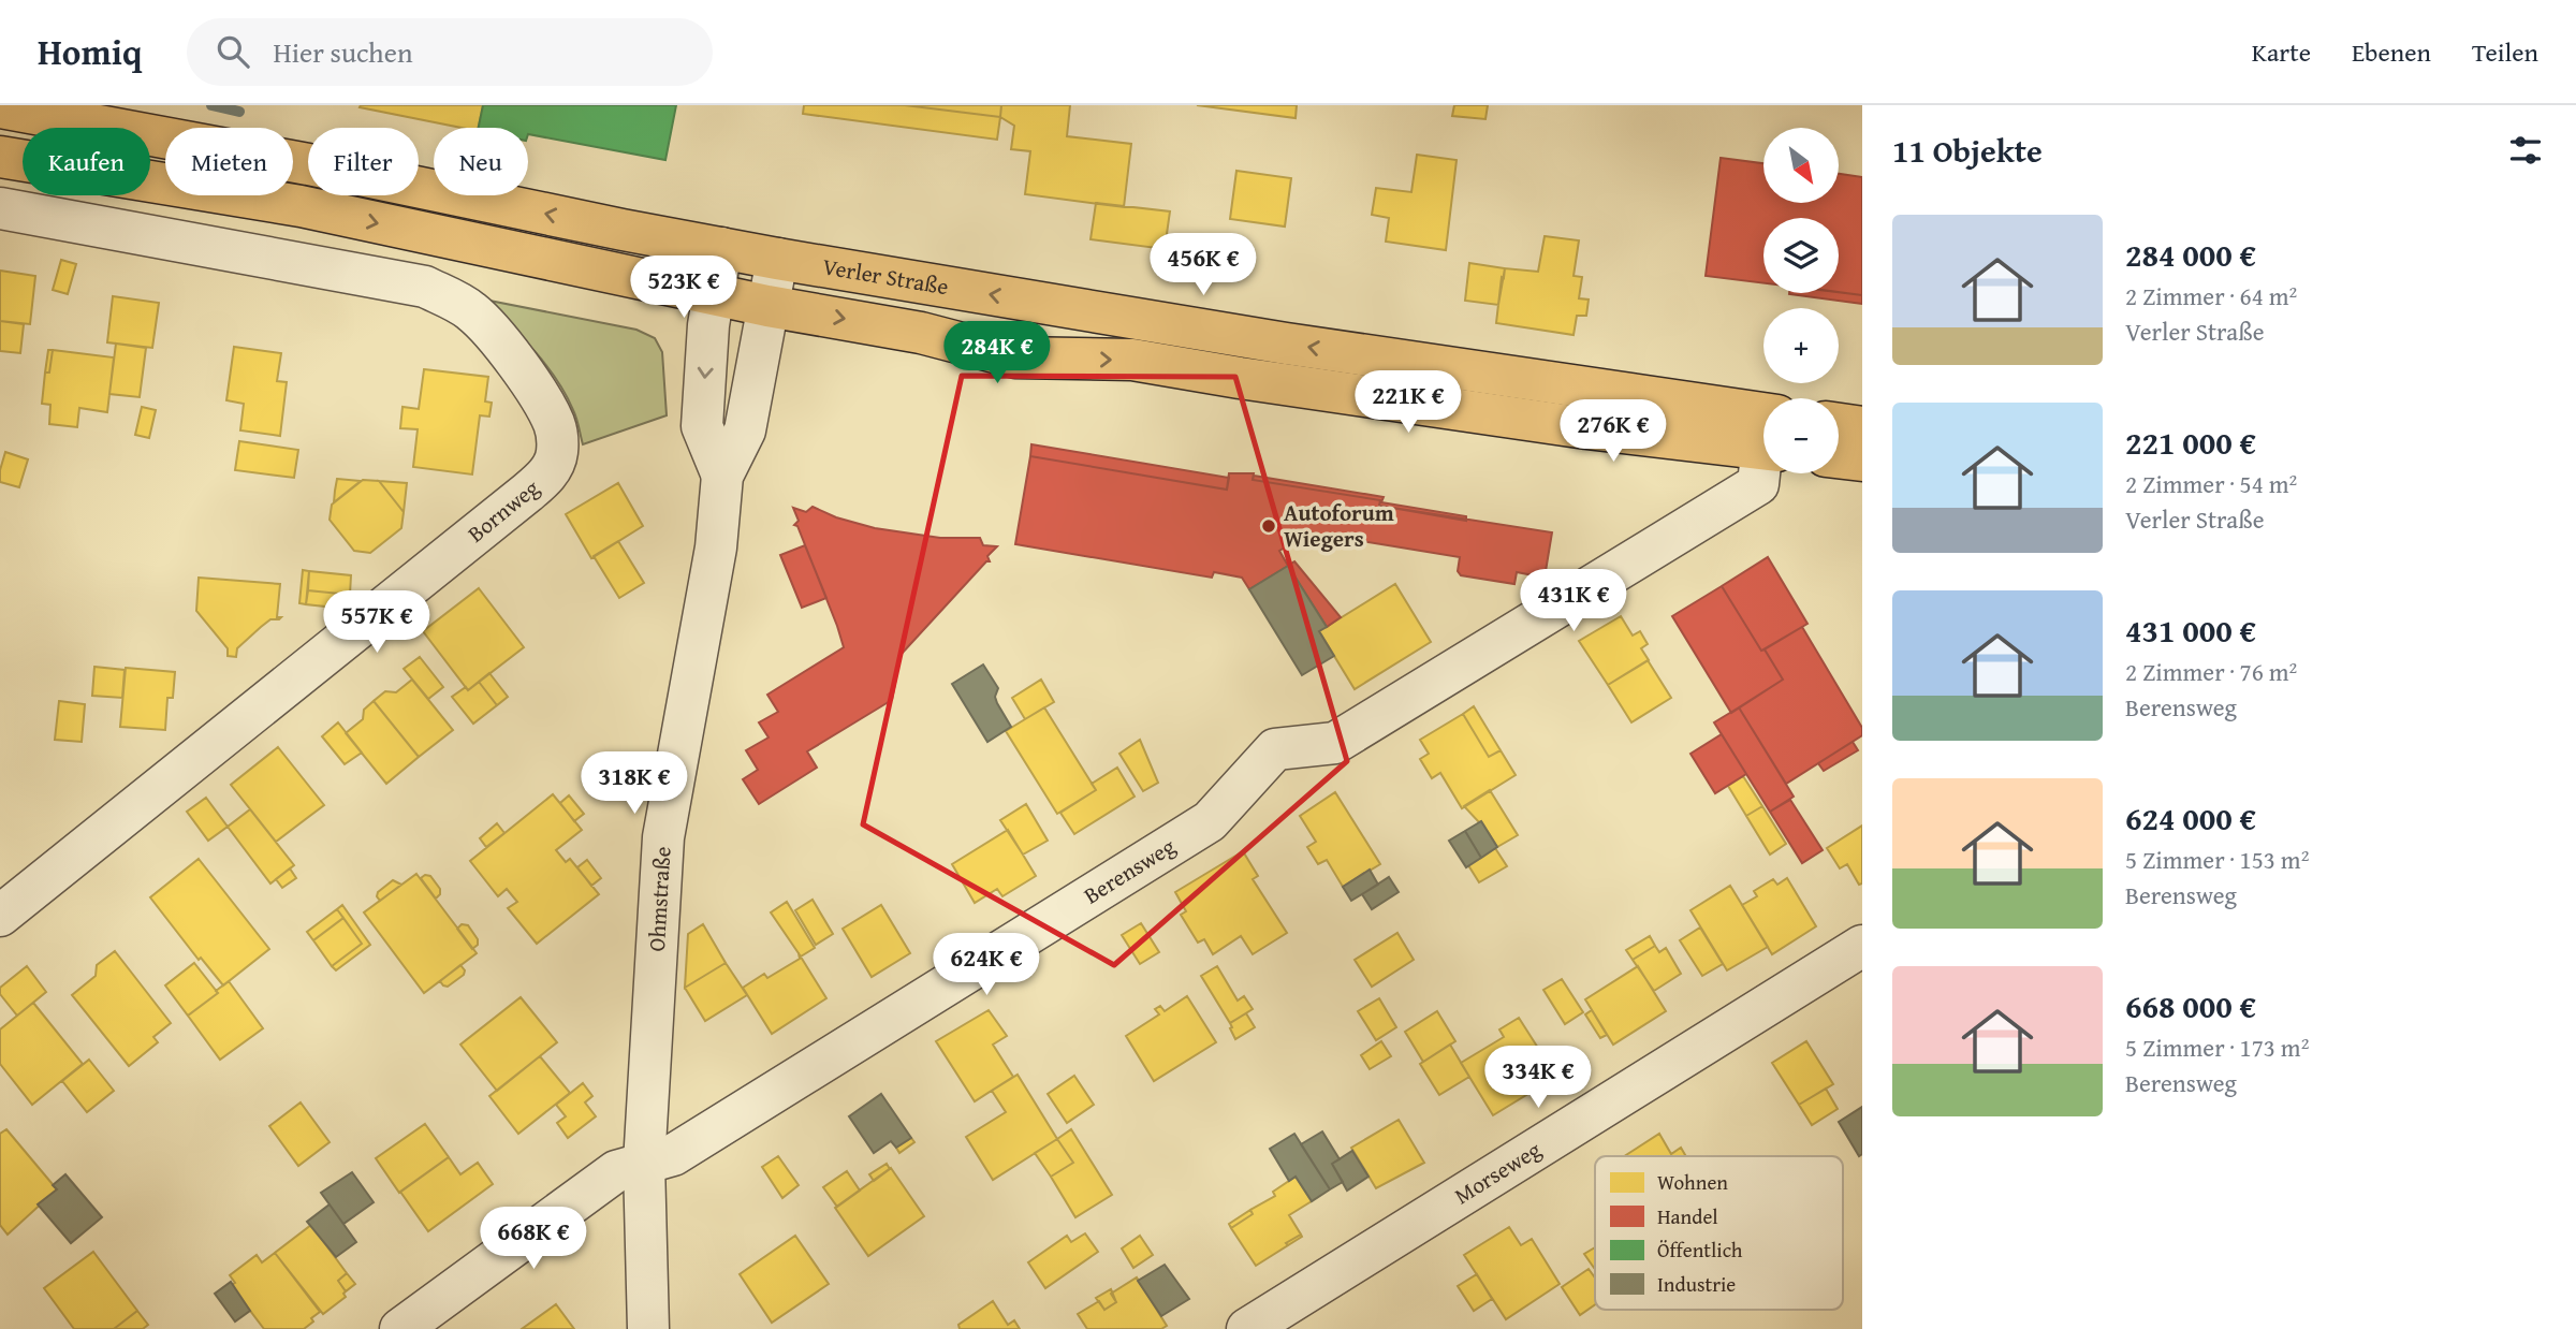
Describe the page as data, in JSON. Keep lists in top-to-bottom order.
{
  "streets": {
    "main road": ["Verler Straße"],
    "street": [
      "Bornweg",
      "Berensweg",
      "Ohmstraße",
      "Morseweg"
    ]
  },
  "crossings": [
    ["Verler Straße", "Ohmstraße"],
    ["Berensweg", "Ohmstraße"]
  ],
  "places": ["Autoforum Wiegers"],
  "legend": [
    "Wohnen",
    "Handel",
    "Öffentlich",
    "Industrie"
  ],
  "north": "bottom right",
  "page": {
    "header": "Homiq",
    "search": "Hier suchen",
    "nav": ["Karte", "Ebenen", "Teilen"],
    "heading": "11 Objekte",
    "map_buttons": ["+", "−"],
    "chip": [
      "Kaufen",
      "Mieten",
      "Filter",
      "Neu"
    ],
    "list": [
      {
        "name": "284 000 €",
        "note": "2 Zimmer · 64 m² · Verler Straße"
      },
      {
        "name": "221 000 €",
        "note": "2 Zimmer · 54 m² · Verler Straße"
      },
      {
        "name": "431 000 €",
        "note": "2 Zimmer · 76 m² · Berensweg"
      },
      {
        "name": "624 000 €",
        "note": "5 Zimmer · 153 m² · Berensweg"
      },
      {
        "name": "668 000 €",
        "note": "5 Zimmer · 173 m² · Berensweg"
      }
    ],
    "price": [
      "456K €",
      "523K €",
      "284K €",
      "221K €",
      "276K €",
      "431K €",
      "557K €",
      "318K €",
      "624K €",
      "334K €",
      "668K €"
    ]
  }
}
